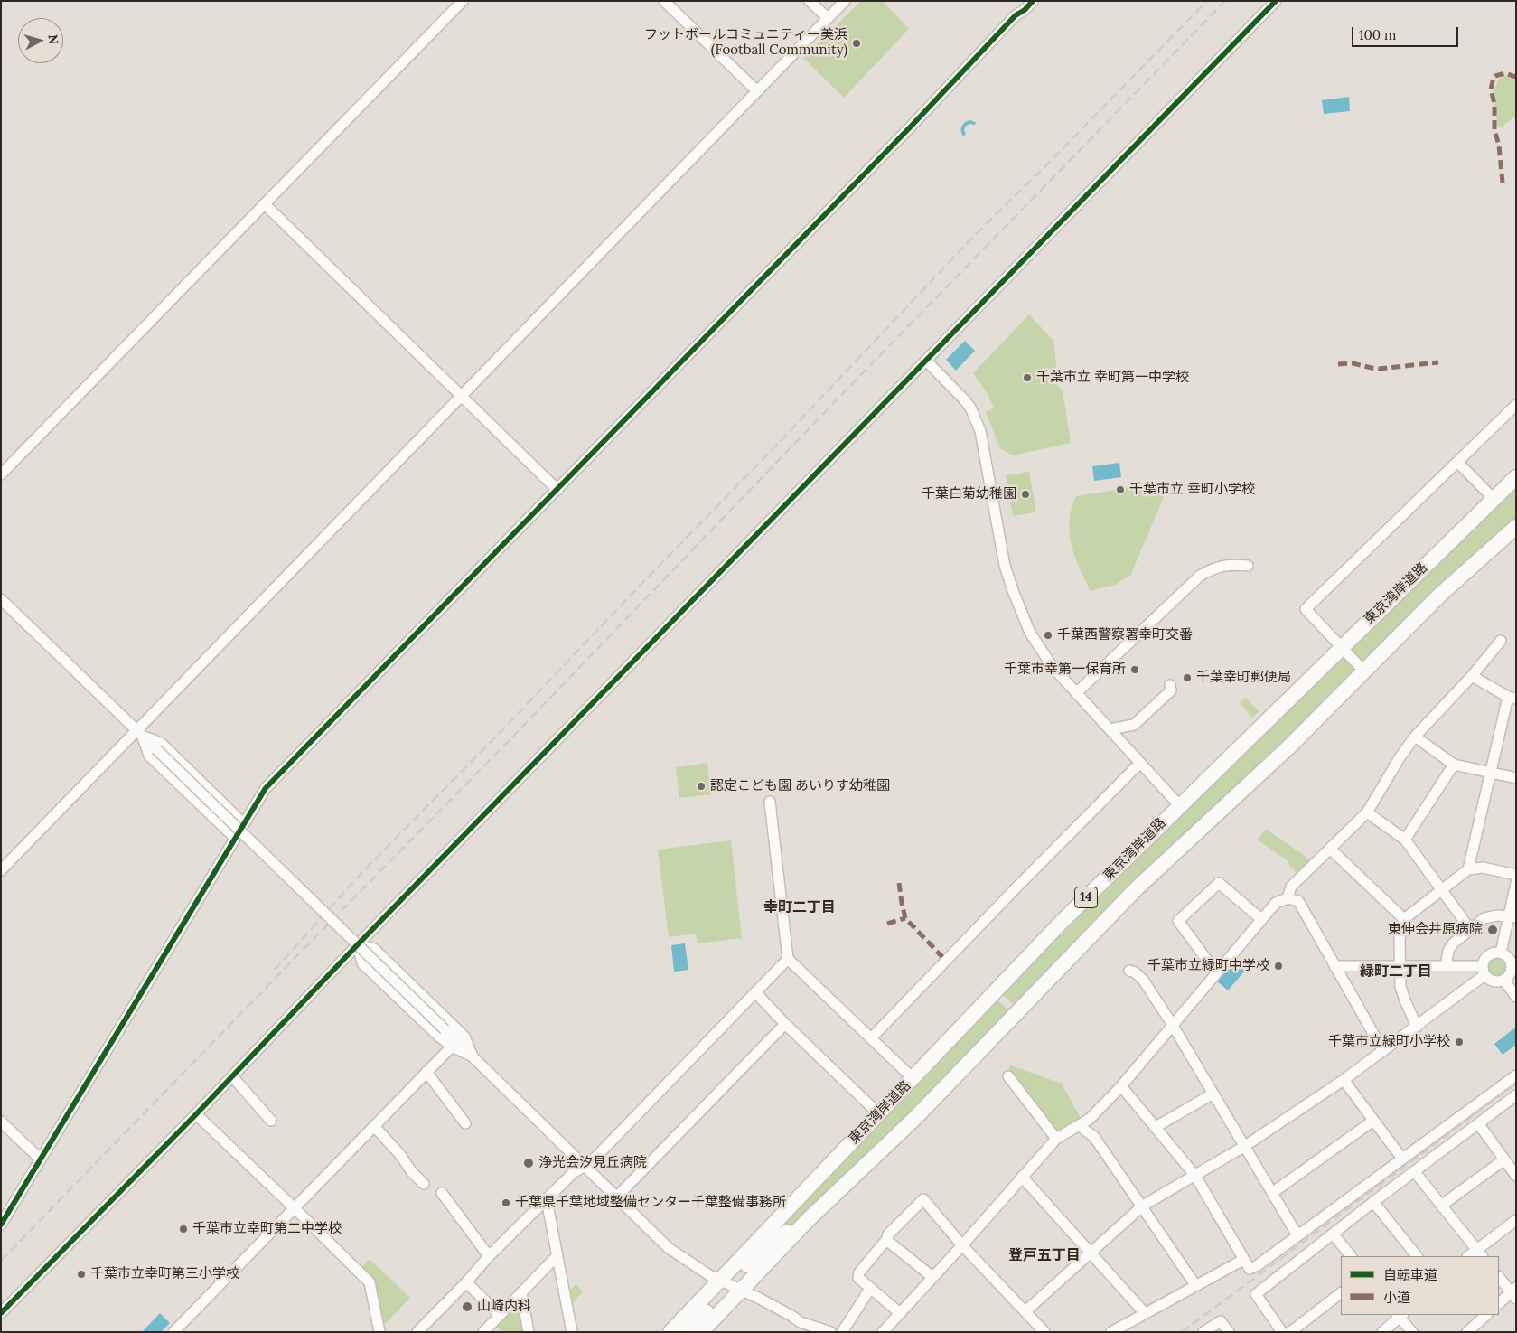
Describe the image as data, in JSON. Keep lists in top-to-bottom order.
{
  "streets": {
    "highway": ["東京湾岸道路", "14"]
  },
  "districts": ["幸町二丁目", "緑町二丁目", "登戸五丁目"],
  "places": [
    "フットボールコミュニティー美浜 (Football Community)",
    "千葉市立 幸町第一中学校",
    "千葉市立 幸町小学校",
    "千葉白菊幼稚園",
    "千葉西警察署幸町交番",
    "千葉市幸第一保育所",
    "千葉幸町郵便局",
    "認定こども園 あいりす幼稚園",
    "東伸会井原病院",
    "千葉市立緑町中学校",
    "千葉市立緑町小学校",
    "浄光会汐見丘病院",
    "千葉県千葉地域整備センター千葉整備事務所",
    "千葉市立幸町第二中学校",
    "千葉市立幸町第三小学校",
    "山崎内科"
  ],
  "legend": ["自転車道", "小道"],
  "scale_bar": "100 m",
  "north": "right"
}
